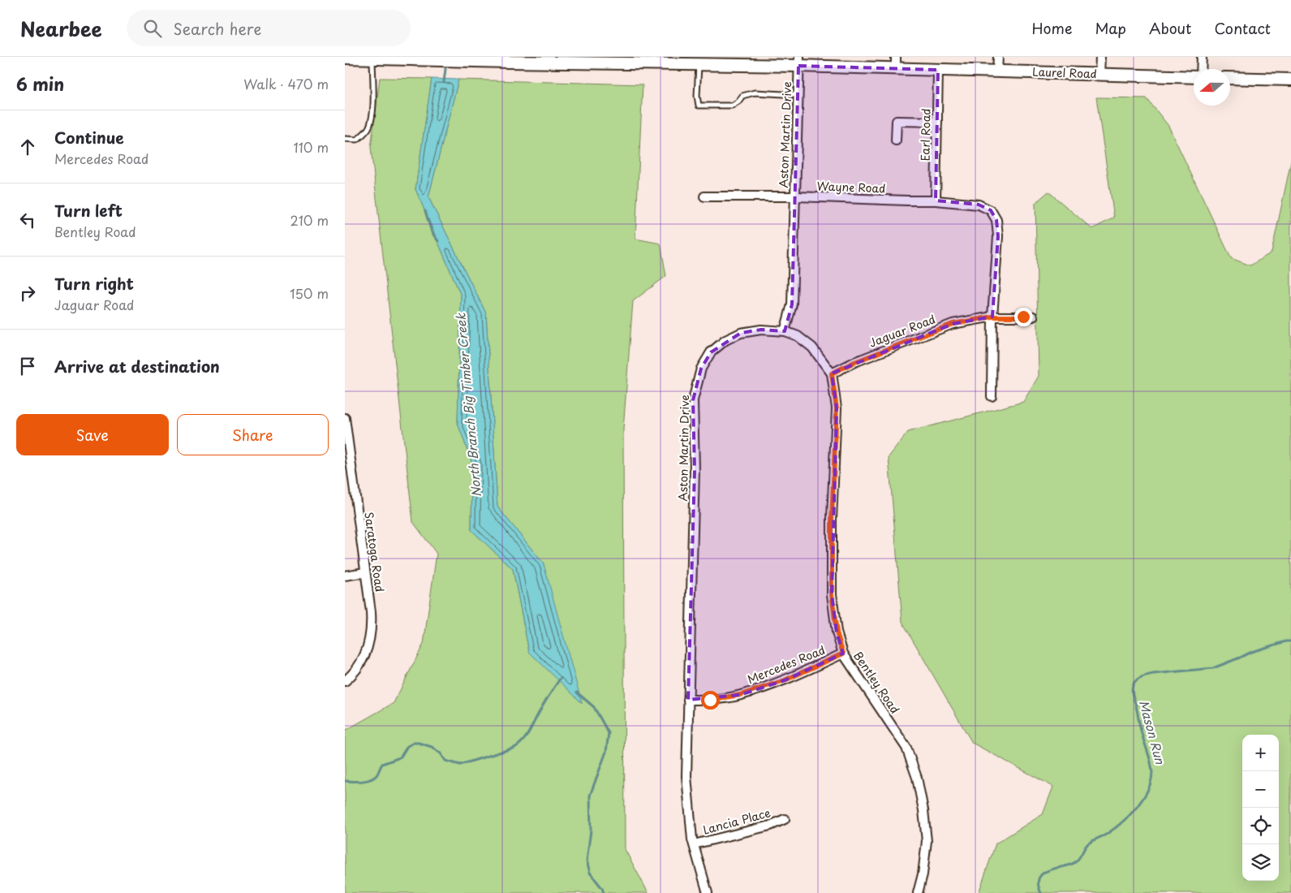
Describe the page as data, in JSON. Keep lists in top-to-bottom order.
{
  "streets": {
    "main road": ["Laurel Road"],
    "street": [
      "Aston Martin Drive",
      "Earl Road",
      "Wayne Road",
      "Jaguar Road",
      "Saratoga Road",
      "Mercedes Road",
      "Bentley Road",
      "Lancia Place"
    ]
  },
  "crossings": [
    ["Laurel Road", "Aston Martin Drive"],
    ["Laurel Road", "Earl Road"],
    ["Aston Martin Drive", "Wayne Road"],
    ["Aston Martin Drive", "Mercedes Road"],
    ["Aston Martin Drive", "Bentley Road"],
    ["Aston Martin Drive", "Lancia Place"],
    ["Earl Road", "Wayne Road"],
    ["Wayne Road", "Jaguar Road"],
    ["Jaguar Road", "Bentley Road"],
    ["Mercedes Road", "Bentley Road"]
  ],
  "water": ["North Branch Big Timber Creek", "Mason Run"],
  "north": "left",
  "page": {
    "header": "Nearbee",
    "search": "Search here",
    "nav": [
      "Home",
      "Map",
      "About",
      "Contact"
    ],
    "heading": ["6 min", "Walk · 470 m"],
    "list": [
      ["Continue", "Mercedes Road", "110 m"],
      ["Turn left", "Bentley Road", "210 m"],
      ["Turn right", "Jaguar Road", "150 m"],
      "Arrive at destination"
    ],
    "buttons": ["Save", "Share"],
    "map_buttons": ["+", "−"]
  }
}
